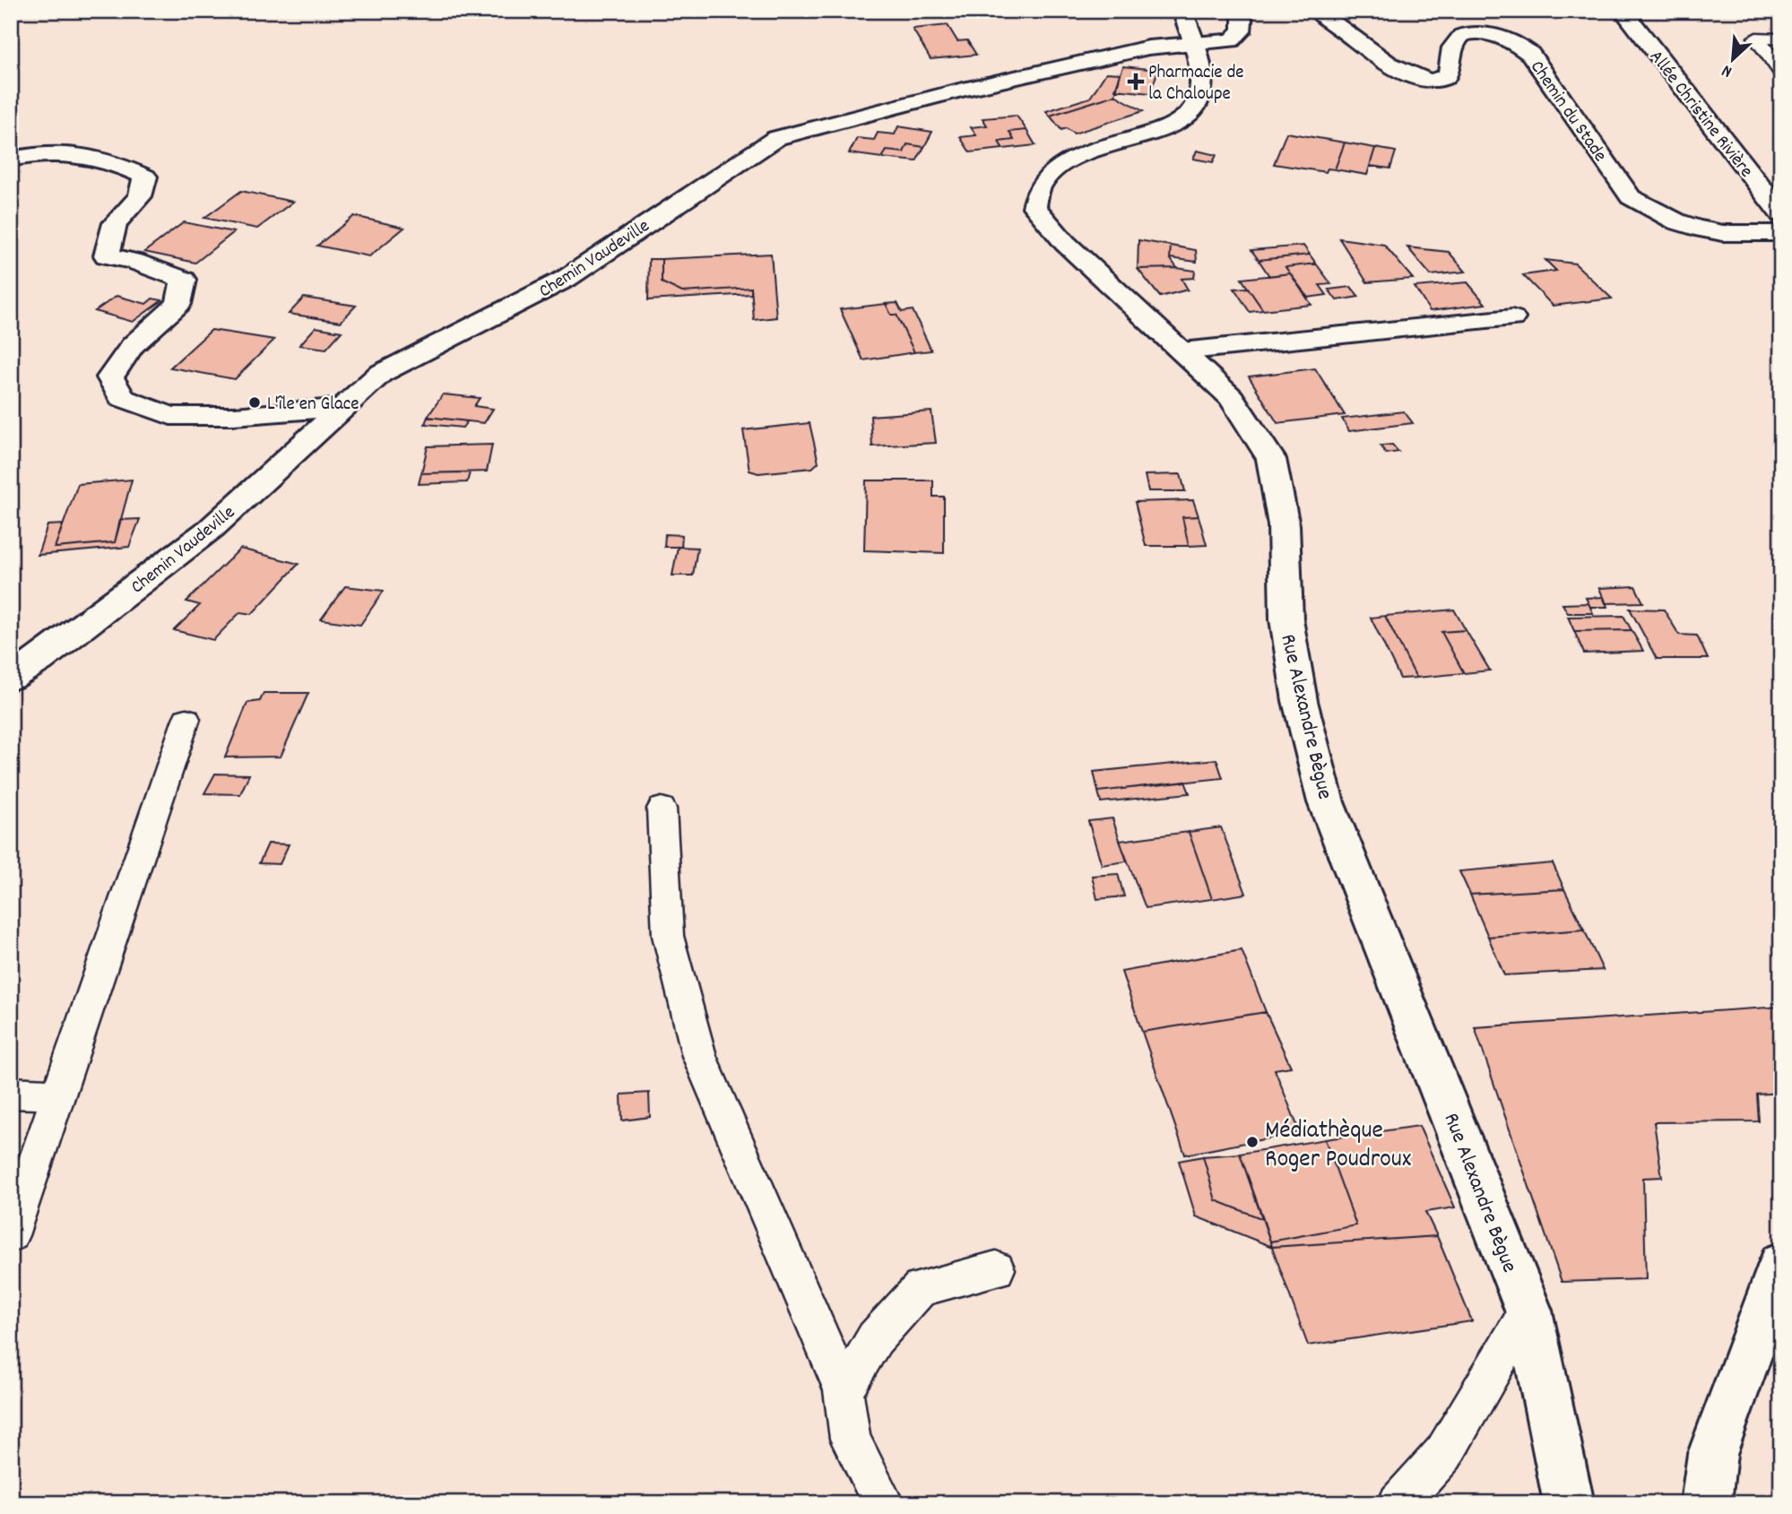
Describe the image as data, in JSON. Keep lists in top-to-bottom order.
{
  "streets": {
    "street": [
      "Chemin du Stade",
      "Allée Christine Rivière",
      "Chemin Vaudeville",
      "Rue Alexandre Bègue"
    ]
  },
  "crossings": [
    ["Chemin Vaudeville", "Rue Alexandre Bègue"]
  ],
  "places": {
    "health": ["Pharmacie de la Chaloupe"],
    "other": ["L'île en Glace", "Médiathèque Roger Poudroux"]
  },
  "north": "bottom left"
}
